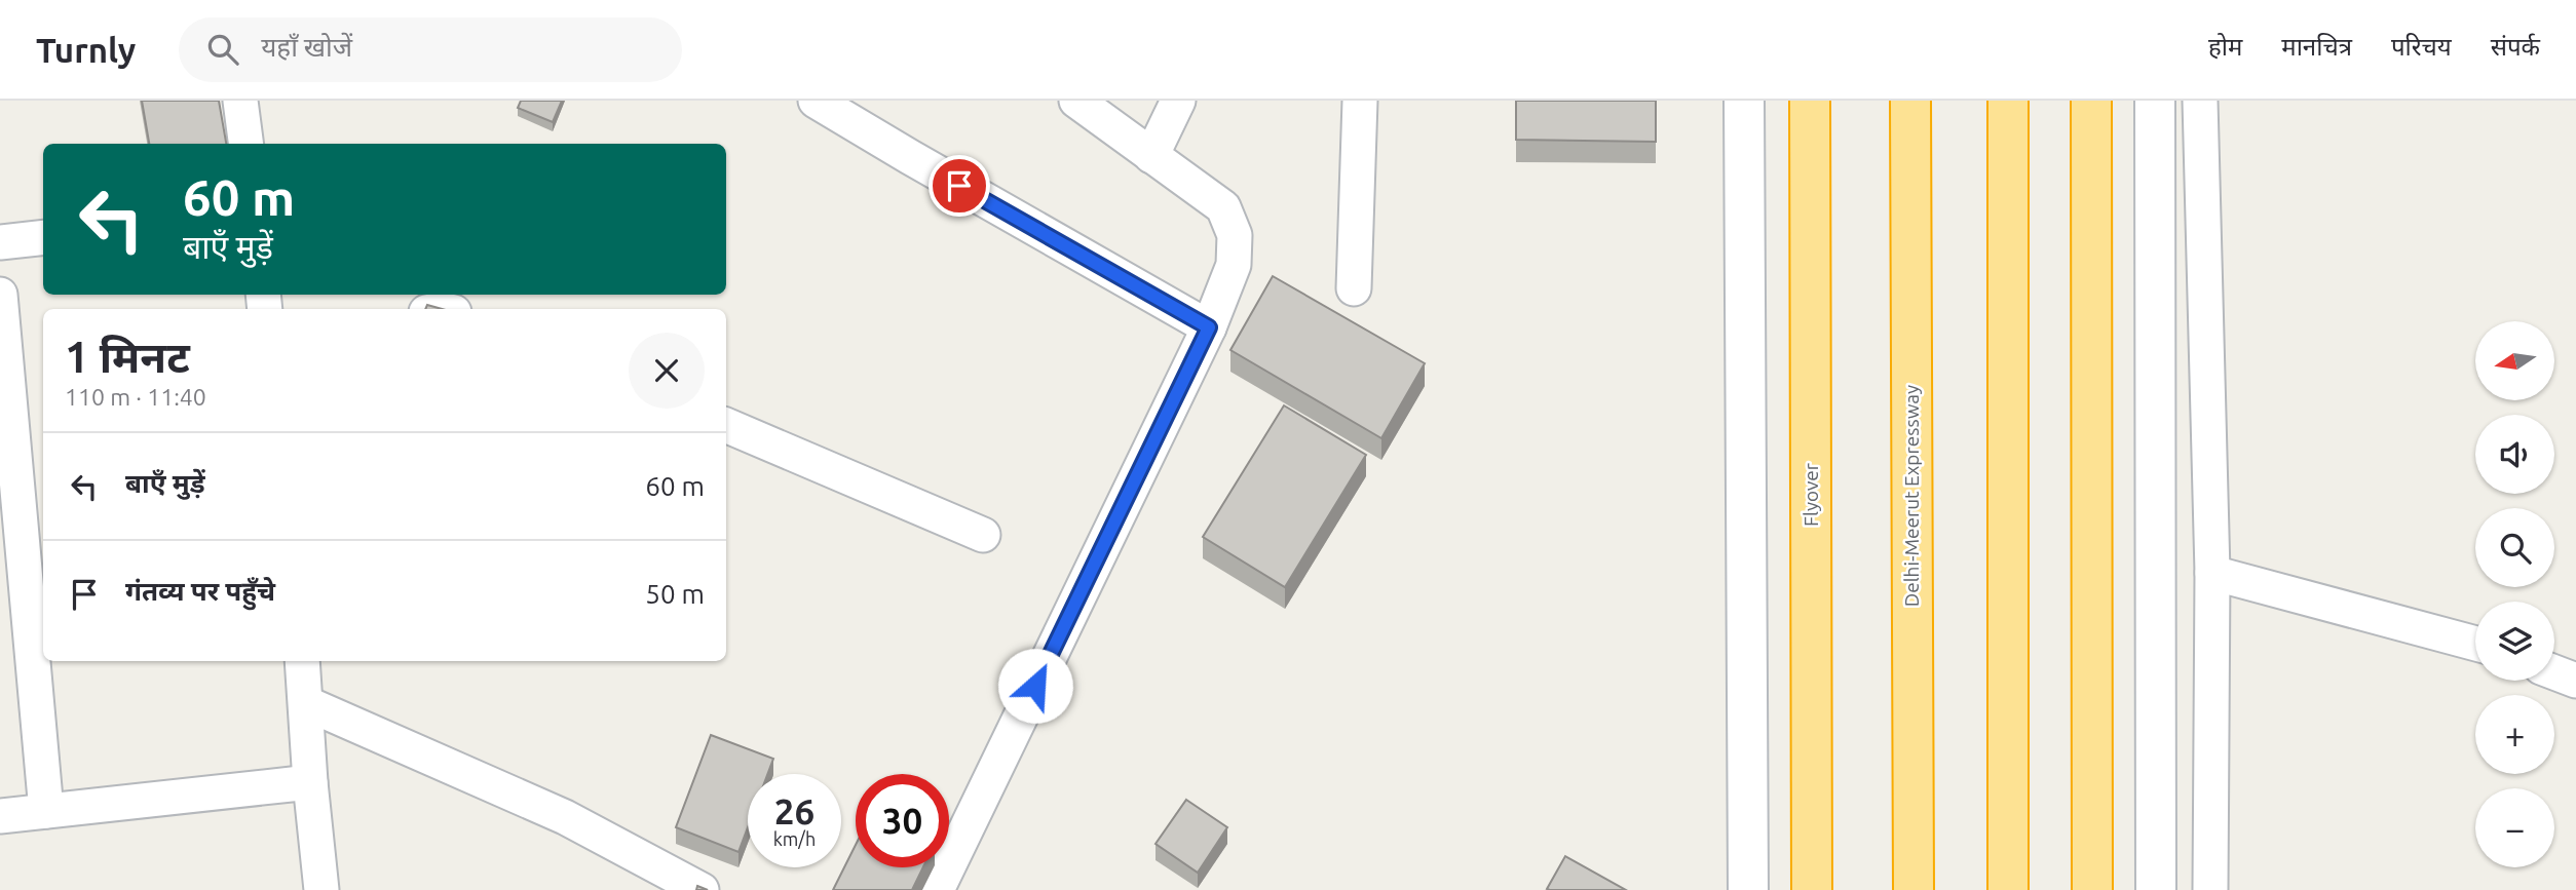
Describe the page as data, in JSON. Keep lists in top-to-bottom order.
{
  "streets": {
    "highway": ["Flyover", "Delhi-Meerut Expressway"]
  },
  "north": "left",
  "page": {
    "header": "Turnly",
    "search": "यहाँ खोजें",
    "nav": [
      "होम",
      "मानचित्र",
      "परिचय",
      "संपर्क"
    ],
    "turn": ["60 m", "बाएँ मुड़ें"],
    "heading": ["1 मिनट", "110 m · 11:40"],
    "map_buttons": ["+", "−"],
    "list": [
      {
        "name": "बाएँ मुड़ें",
        "value": "60 m"
      },
      {
        "name": "गंतव्य पर पहुँचे",
        "value": "50 m"
      }
    ],
    "speed": "26 km/h",
    "limit": "30"
  }
}
